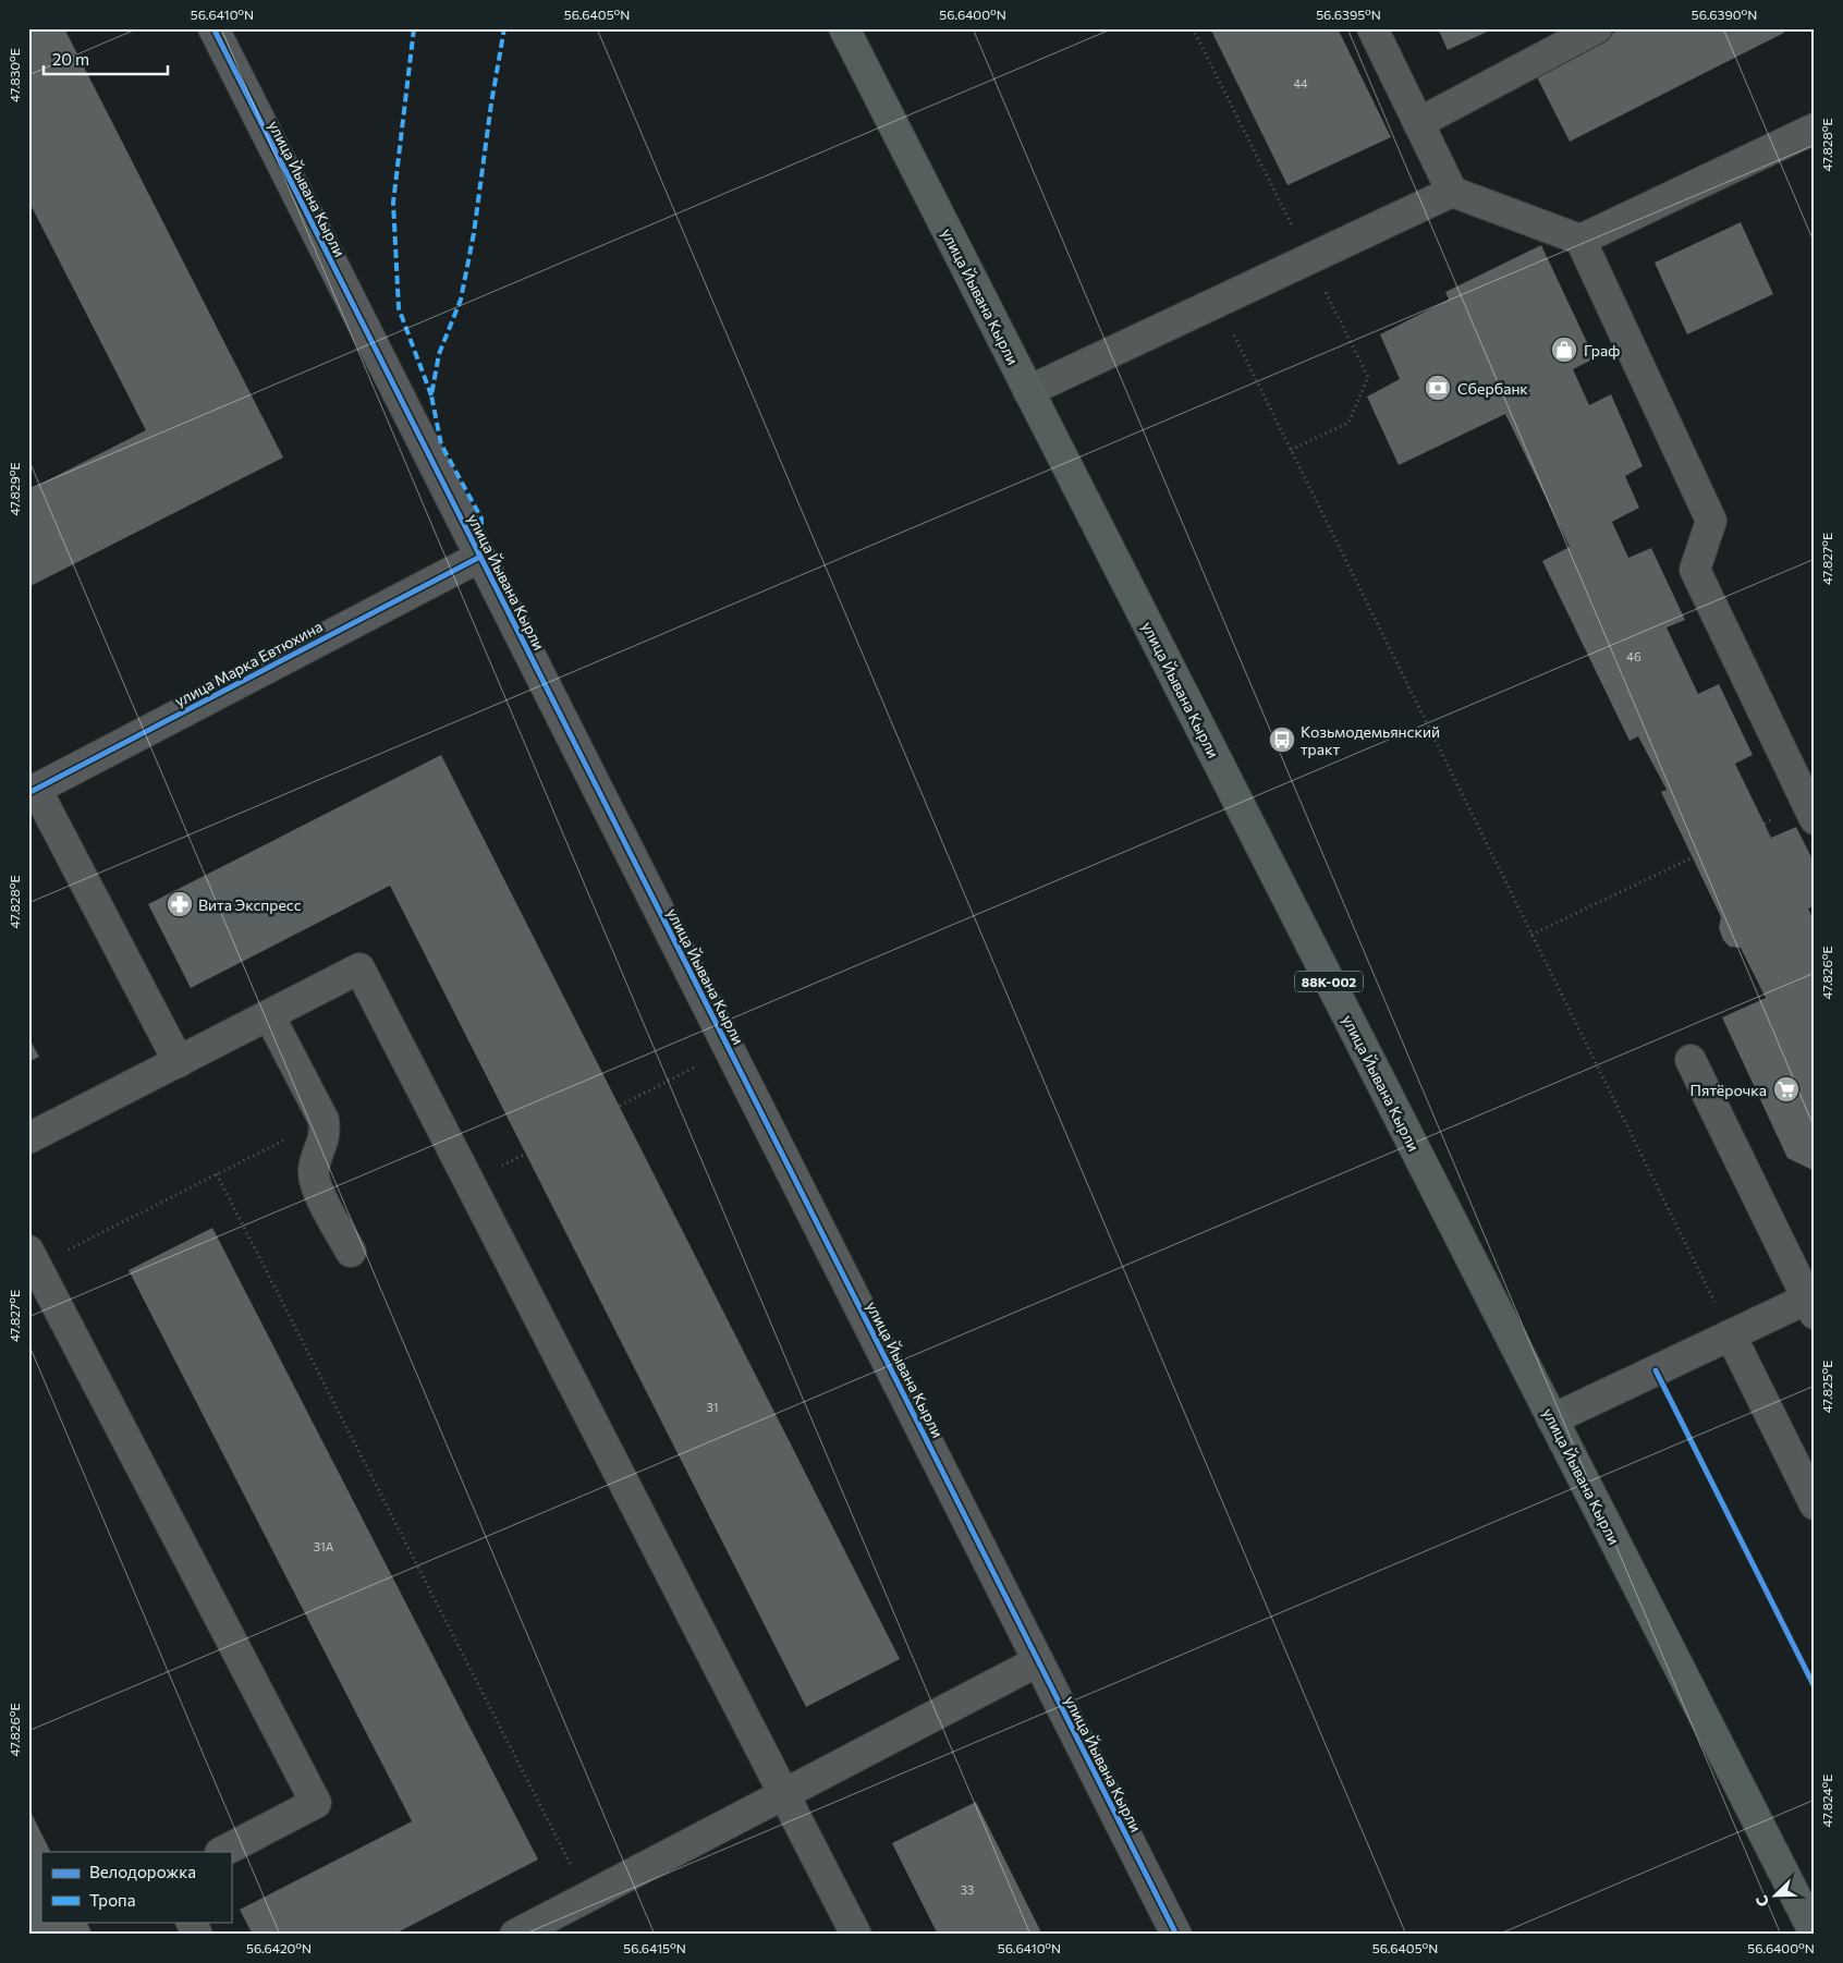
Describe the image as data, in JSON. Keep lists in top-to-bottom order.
{
  "streets": {
    "main road": ["улица Йывана Кырли", "88К-002"],
    "street": ["улица Марка Евтюхина"]
  },
  "crossings": [
    ["улица Йывана Кырли", "улица Марка Евтюхина"]
  ],
  "places": {
    "shop": ["Граф"],
    "bank": ["Сбербанк"],
    "bus stop": ["Козьмодемьянский тракт"],
    "pharmacy": ["Вита Экспресс"],
    "supermarket": ["Пятёрочка"]
  },
  "house_numbers": [
    "44",
    "46",
    "31",
    "31А",
    "33"
  ],
  "legend": ["Велодорожка", "Тропа"],
  "scale_bar": "20 m",
  "north": "bottom left",
  "coordinates": [
    "56.6410°N",
    "56.6405°N",
    "56.6400°N",
    "56.6395°N",
    "56.6390°N",
    "47.830°E",
    "47.828°E",
    "47.829°E",
    "47.827°E",
    "47.826°E",
    "47.825°E",
    "47.824°E",
    "56.6420°N",
    "56.6415°N"
  ]
}
